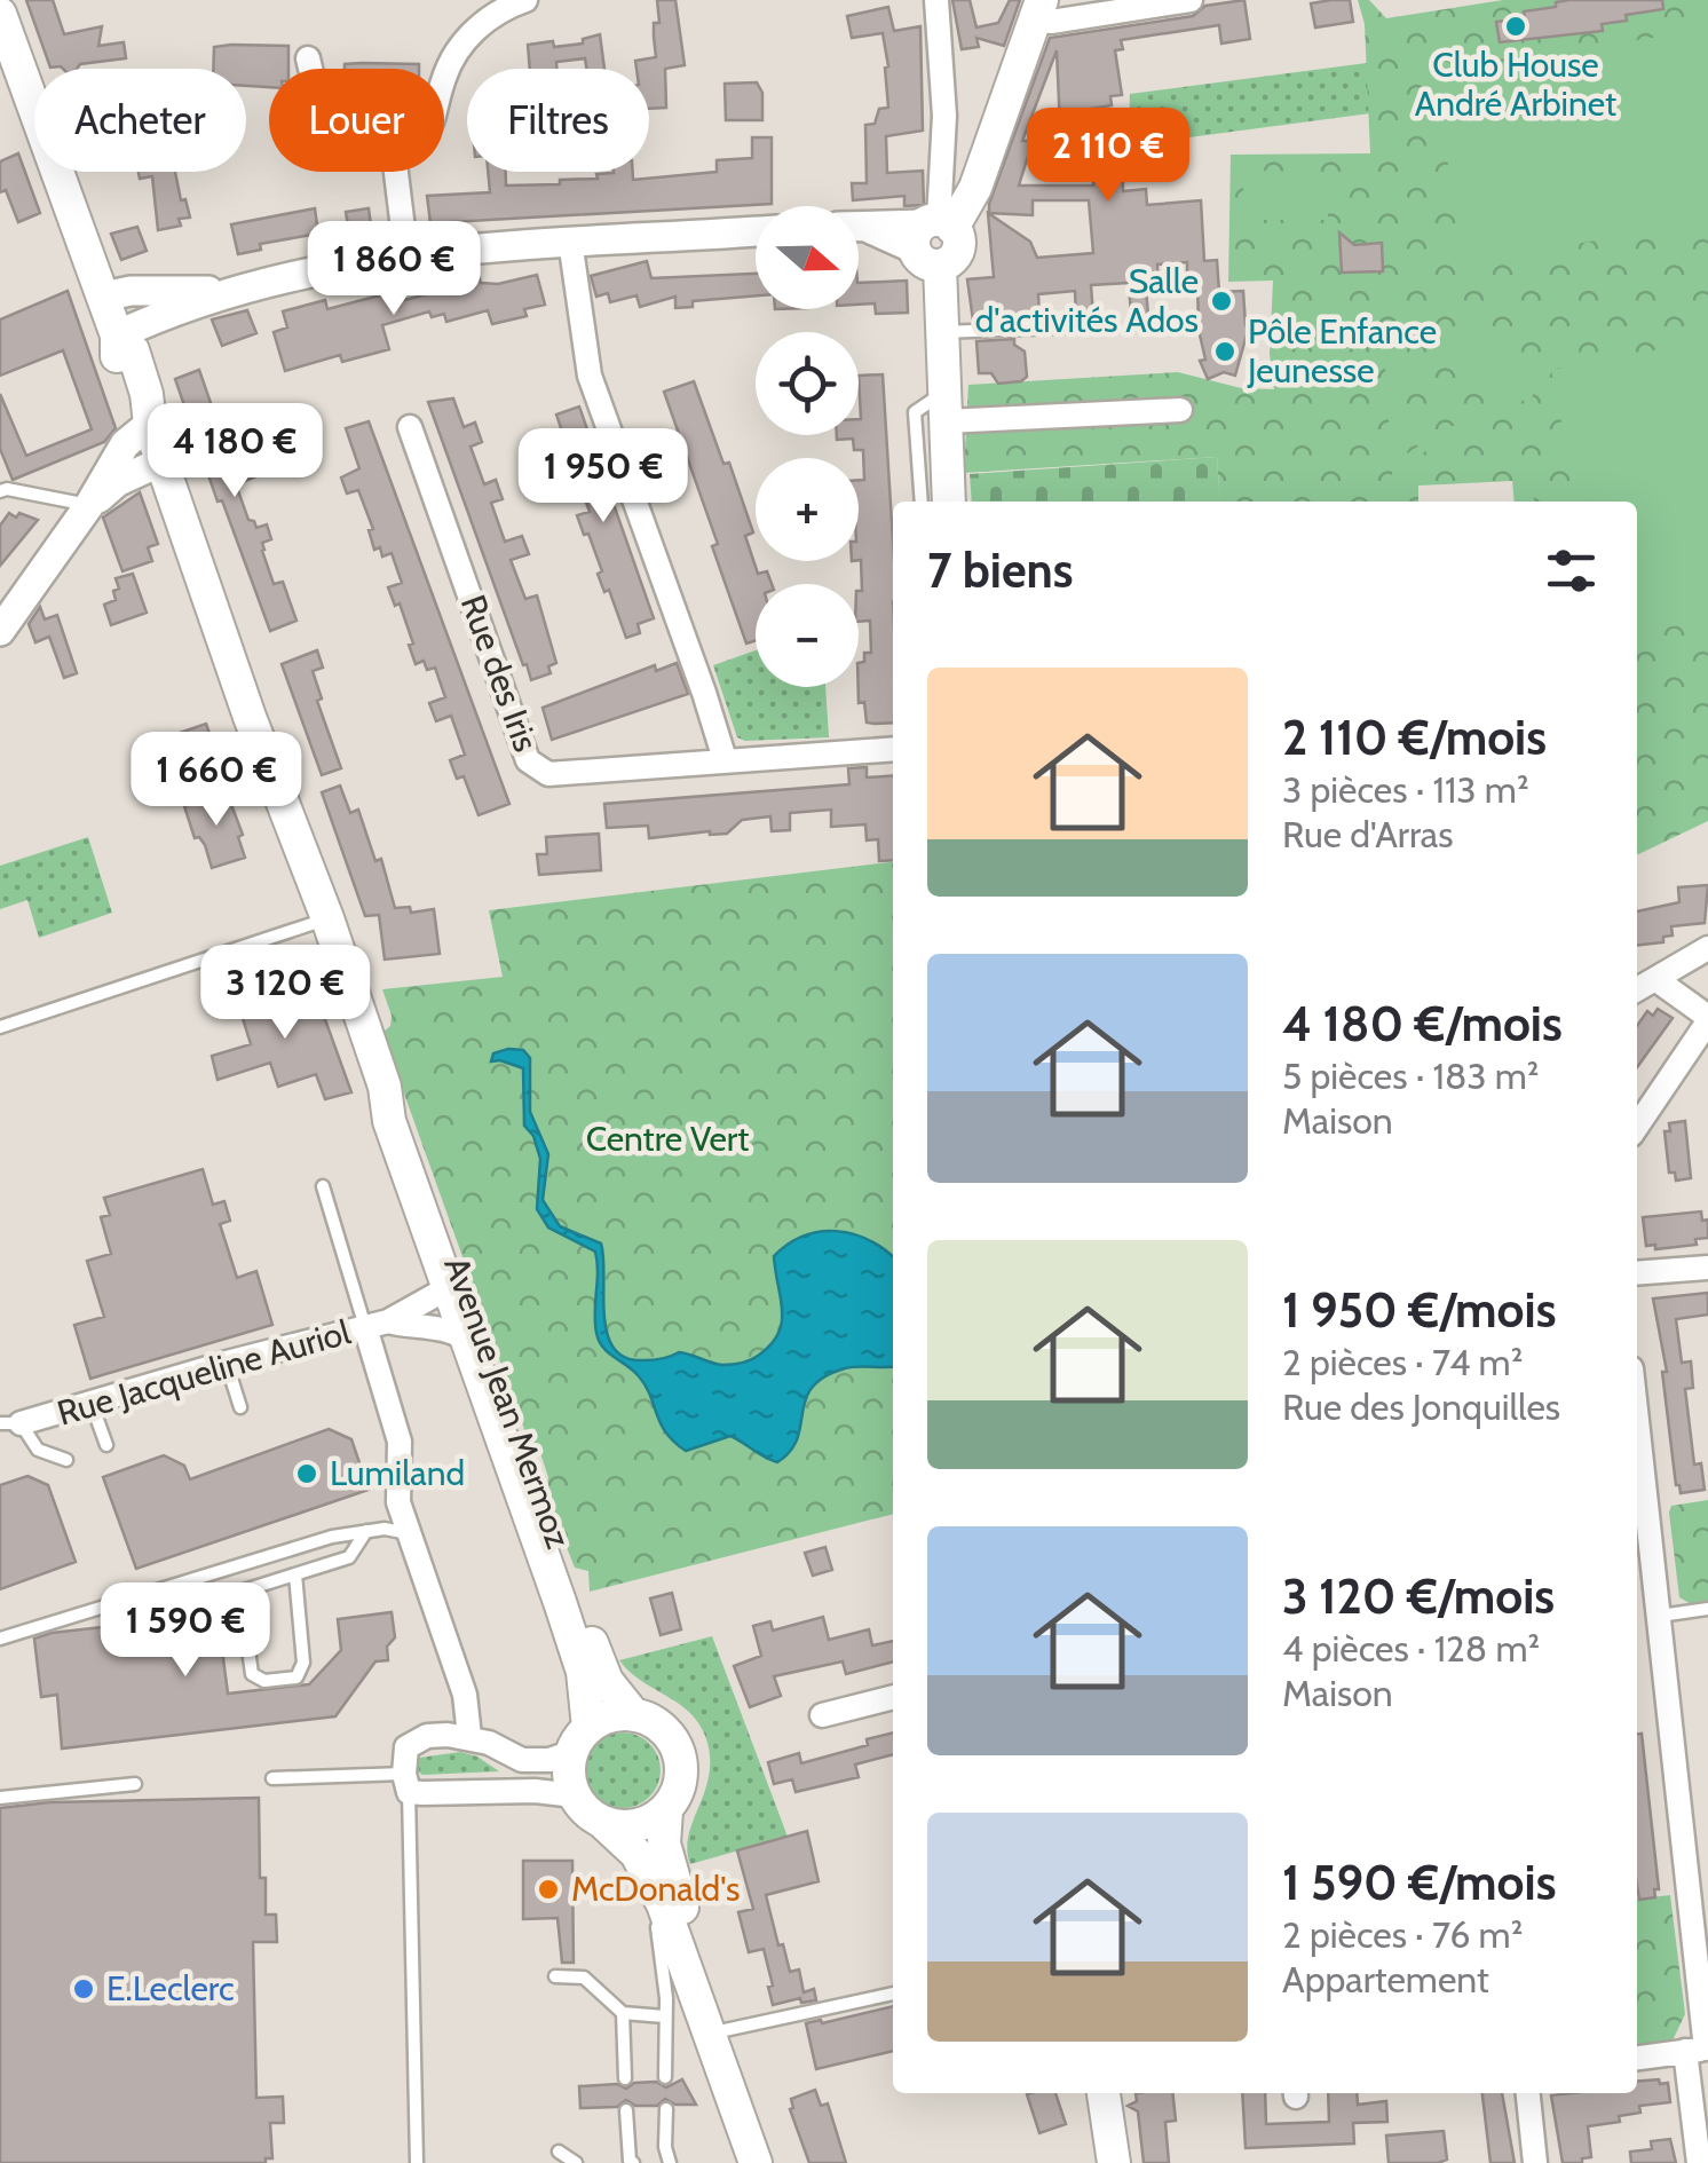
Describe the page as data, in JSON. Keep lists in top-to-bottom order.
{
  "streets": {
    "main road": ["Avenue Jean Mermoz"],
    "street": ["Rue des Iris", "Rue Jacqueline Auriol"]
  },
  "parks": ["Centre Vert"],
  "places": [
    "Club House André Arbinet",
    "Salle d'activités Ados",
    "Pôle Enfance Jeunesse",
    "Lumiland",
    "McDonald's",
    "E.Leclerc"
  ],
  "north": "right",
  "page": {
    "chip": ["Acheter", "Louer", "Filtres"],
    "price": [
      "2 110 €",
      "1 860 €",
      "4 180 €",
      "1 950 €",
      "1 660 €",
      "3 120 €",
      "1 590 €"
    ],
    "map_buttons": ["+", "−"],
    "heading": "7 biens",
    "list": [
      {
        "name": "2 110 €/mois",
        "note": "3 pièces · 113 m² · Rue d'Arras"
      },
      {
        "name": "4 180 €/mois",
        "note": "5 pièces · 183 m² · Maison"
      },
      {
        "name": "1 950 €/mois",
        "note": "2 pièces · 74 m² · Rue des Jonquilles"
      },
      {
        "name": "3 120 €/mois",
        "note": "4 pièces · 128 m² · Maison"
      },
      {
        "name": "1 590 €/mois",
        "note": "2 pièces · 76 m² · Appartement"
      }
    ]
  }
}
